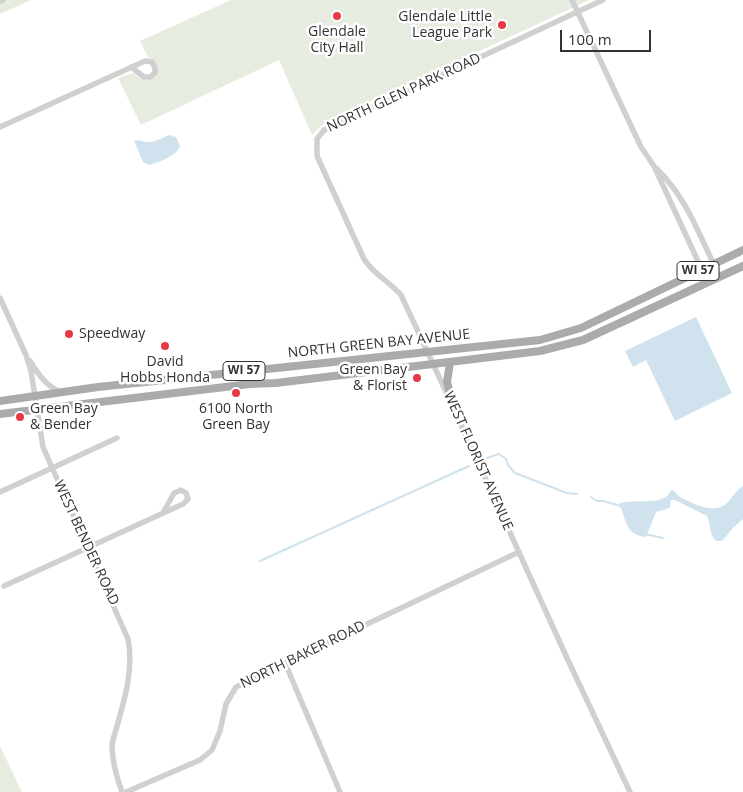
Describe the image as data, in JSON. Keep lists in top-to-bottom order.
{
  "streets": {
    "main road": ["WI 57", "NORTH GREEN BAY AVENUE"],
    "street": [
      "NORTH GLEN PARK ROAD",
      "WEST FLORIST AVENUE",
      "WEST BENDER ROAD",
      "NORTH BAKER ROAD"
    ]
  },
  "crossings": [
    ["NORTH GLEN PARK ROAD", "WEST FLORIST AVENUE"],
    ["NORTH GREEN BAY AVENUE", "WEST FLORIST AVENUE"],
    ["NORTH GREEN BAY AVENUE", "WEST BENDER ROAD"],
    ["WEST FLORIST AVENUE", "NORTH BAKER ROAD"]
  ],
  "places": [
    "Glendale City Hall",
    "Glendale Little League Park",
    "Speedway",
    "David Hobbs Honda",
    "Green Bay & Florist",
    "6100 North Green Bay",
    "Green Bay & Bender"
  ],
  "scale_bar": "100 m"
}
